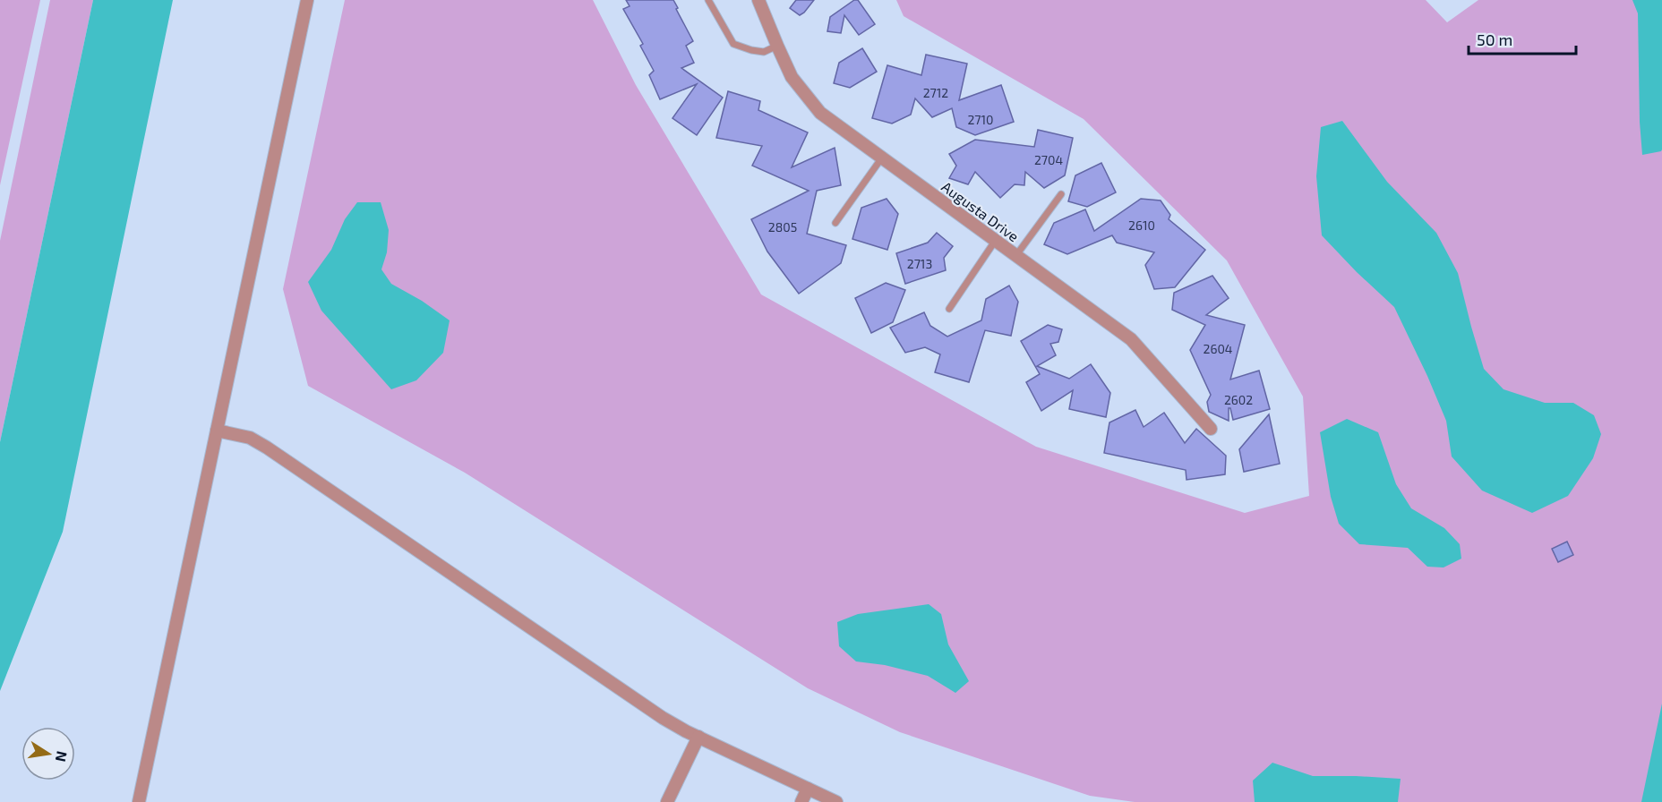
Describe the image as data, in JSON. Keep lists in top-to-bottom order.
{
  "streets": {
    "street": ["Augusta Drive"]
  },
  "house_numbers": [
    "2712",
    "2710",
    "2704",
    "2610",
    "2805",
    "2713",
    "2604",
    "2602"
  ],
  "scale_bar": "50 m",
  "north": "right"
}
